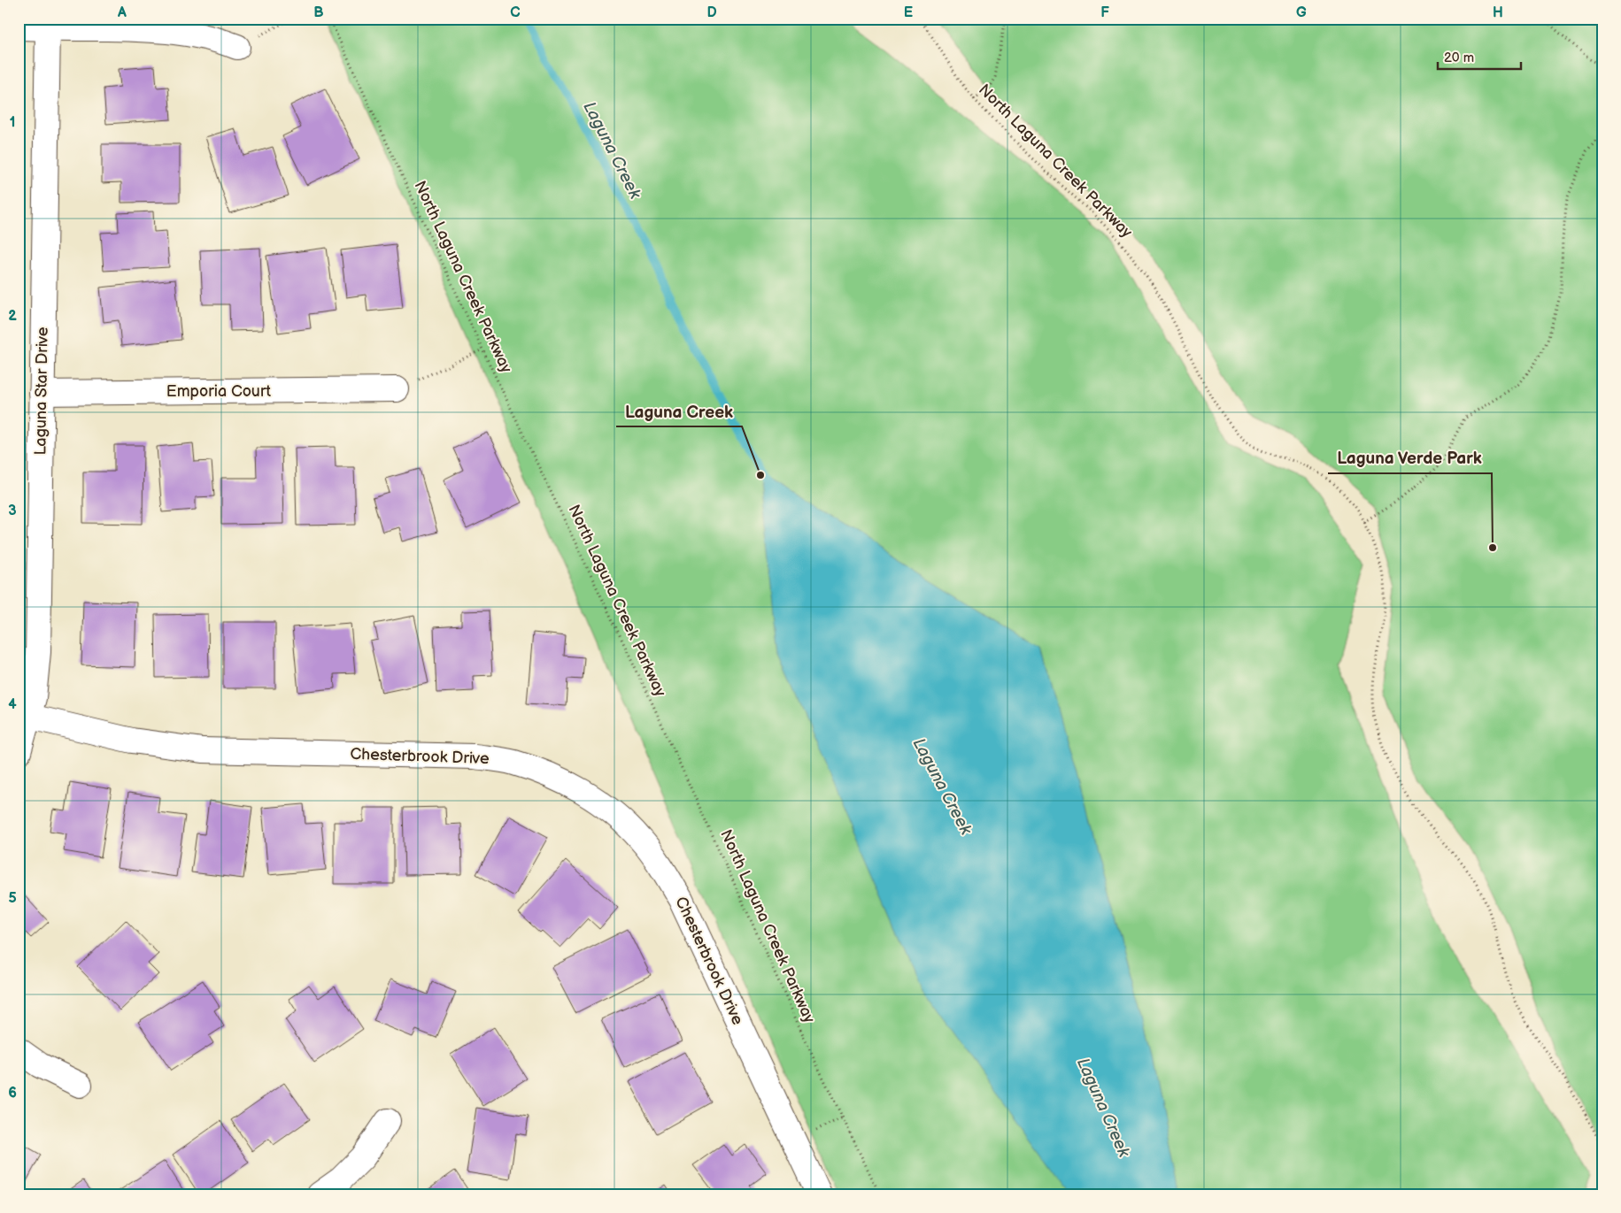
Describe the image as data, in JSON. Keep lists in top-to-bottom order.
{
  "streets": {
    "street": ["Laguna Star Drive", "Emporia Court", "Chesterbrook Drive"],
    "path": ["North Laguna Creek Parkway"]
  },
  "crossings": [
    ["Laguna Star Drive", "Emporia Court"],
    ["Laguna Star Drive", "Chesterbrook Drive"]
  ],
  "water": ["Laguna Creek"],
  "places": ["Laguna Creek", "Laguna Verde Park"],
  "scale_bar": "20 m",
  "grid": {
    "columns": [
      "A",
      "B",
      "C",
      "D",
      "E",
      "F",
      "G",
      "H"
    ],
    "rows": [
      "1",
      "2",
      "3",
      "4",
      "5",
      "6"
    ]
  }
}
